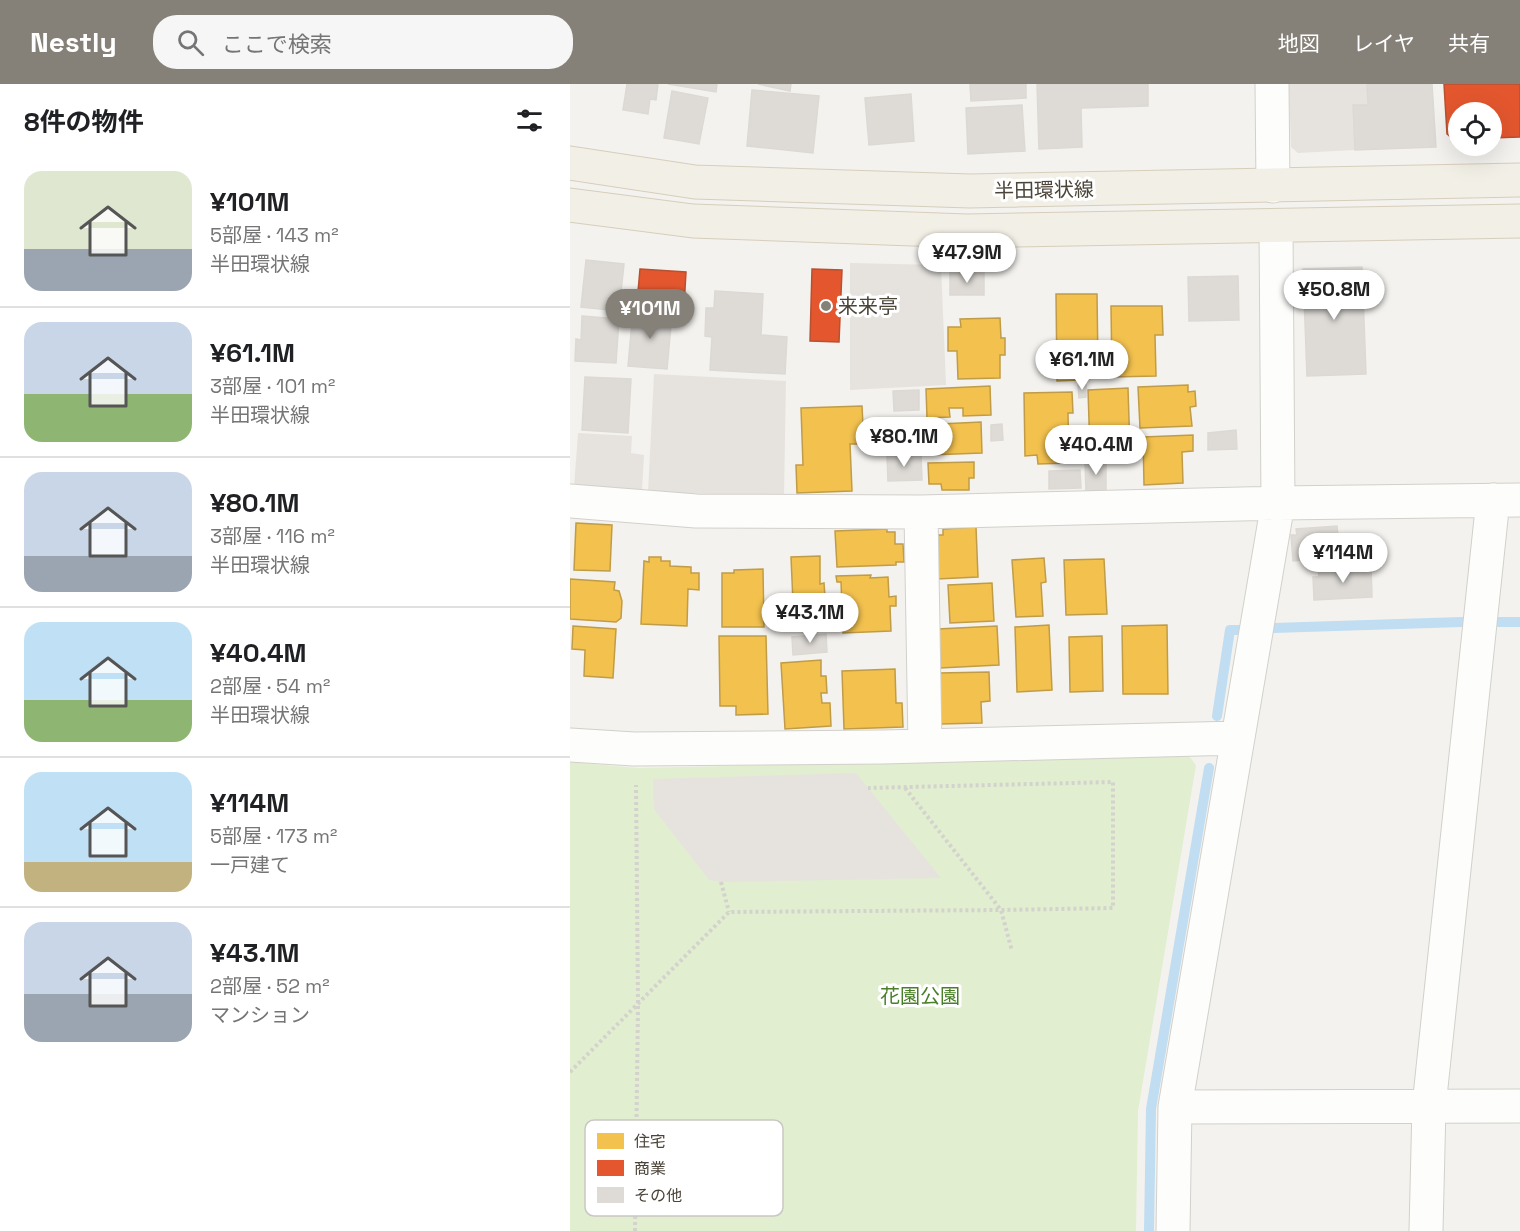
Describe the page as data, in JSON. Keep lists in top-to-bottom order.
{
  "streets": {
    "main road": ["半田環状線"]
  },
  "parks": ["花園公園"],
  "places": ["来来亭"],
  "legend": ["住宅", "商業", "その他"],
  "page": {
    "header": "Nestly",
    "search": "ここで検索",
    "nav": ["地図", "レイヤ", "共有"],
    "heading": "8件の物件",
    "list": [
      {
        "name": "¥101M",
        "note": "5部屋 · 143 m² · 半田環状線"
      },
      {
        "name": "¥61.1M",
        "note": "3部屋 · 101 m² · 半田環状線"
      },
      {
        "name": "¥80.1M",
        "note": "3部屋 · 116 m² · 半田環状線"
      },
      {
        "name": "¥40.4M",
        "note": "2部屋 · 54 m² · 半田環状線"
      },
      {
        "name": "¥114M",
        "note": "5部屋 · 173 m² · 一戸建て"
      },
      {
        "name": "¥43.1M",
        "note": "2部屋 · 52 m² · マンション"
      }
    ],
    "price": [
      "¥47.9M",
      "¥50.8M",
      "¥101M",
      "¥61.1M",
      "¥80.1M",
      "¥40.4M",
      "¥114M",
      "¥43.1M"
    ]
  }
}
